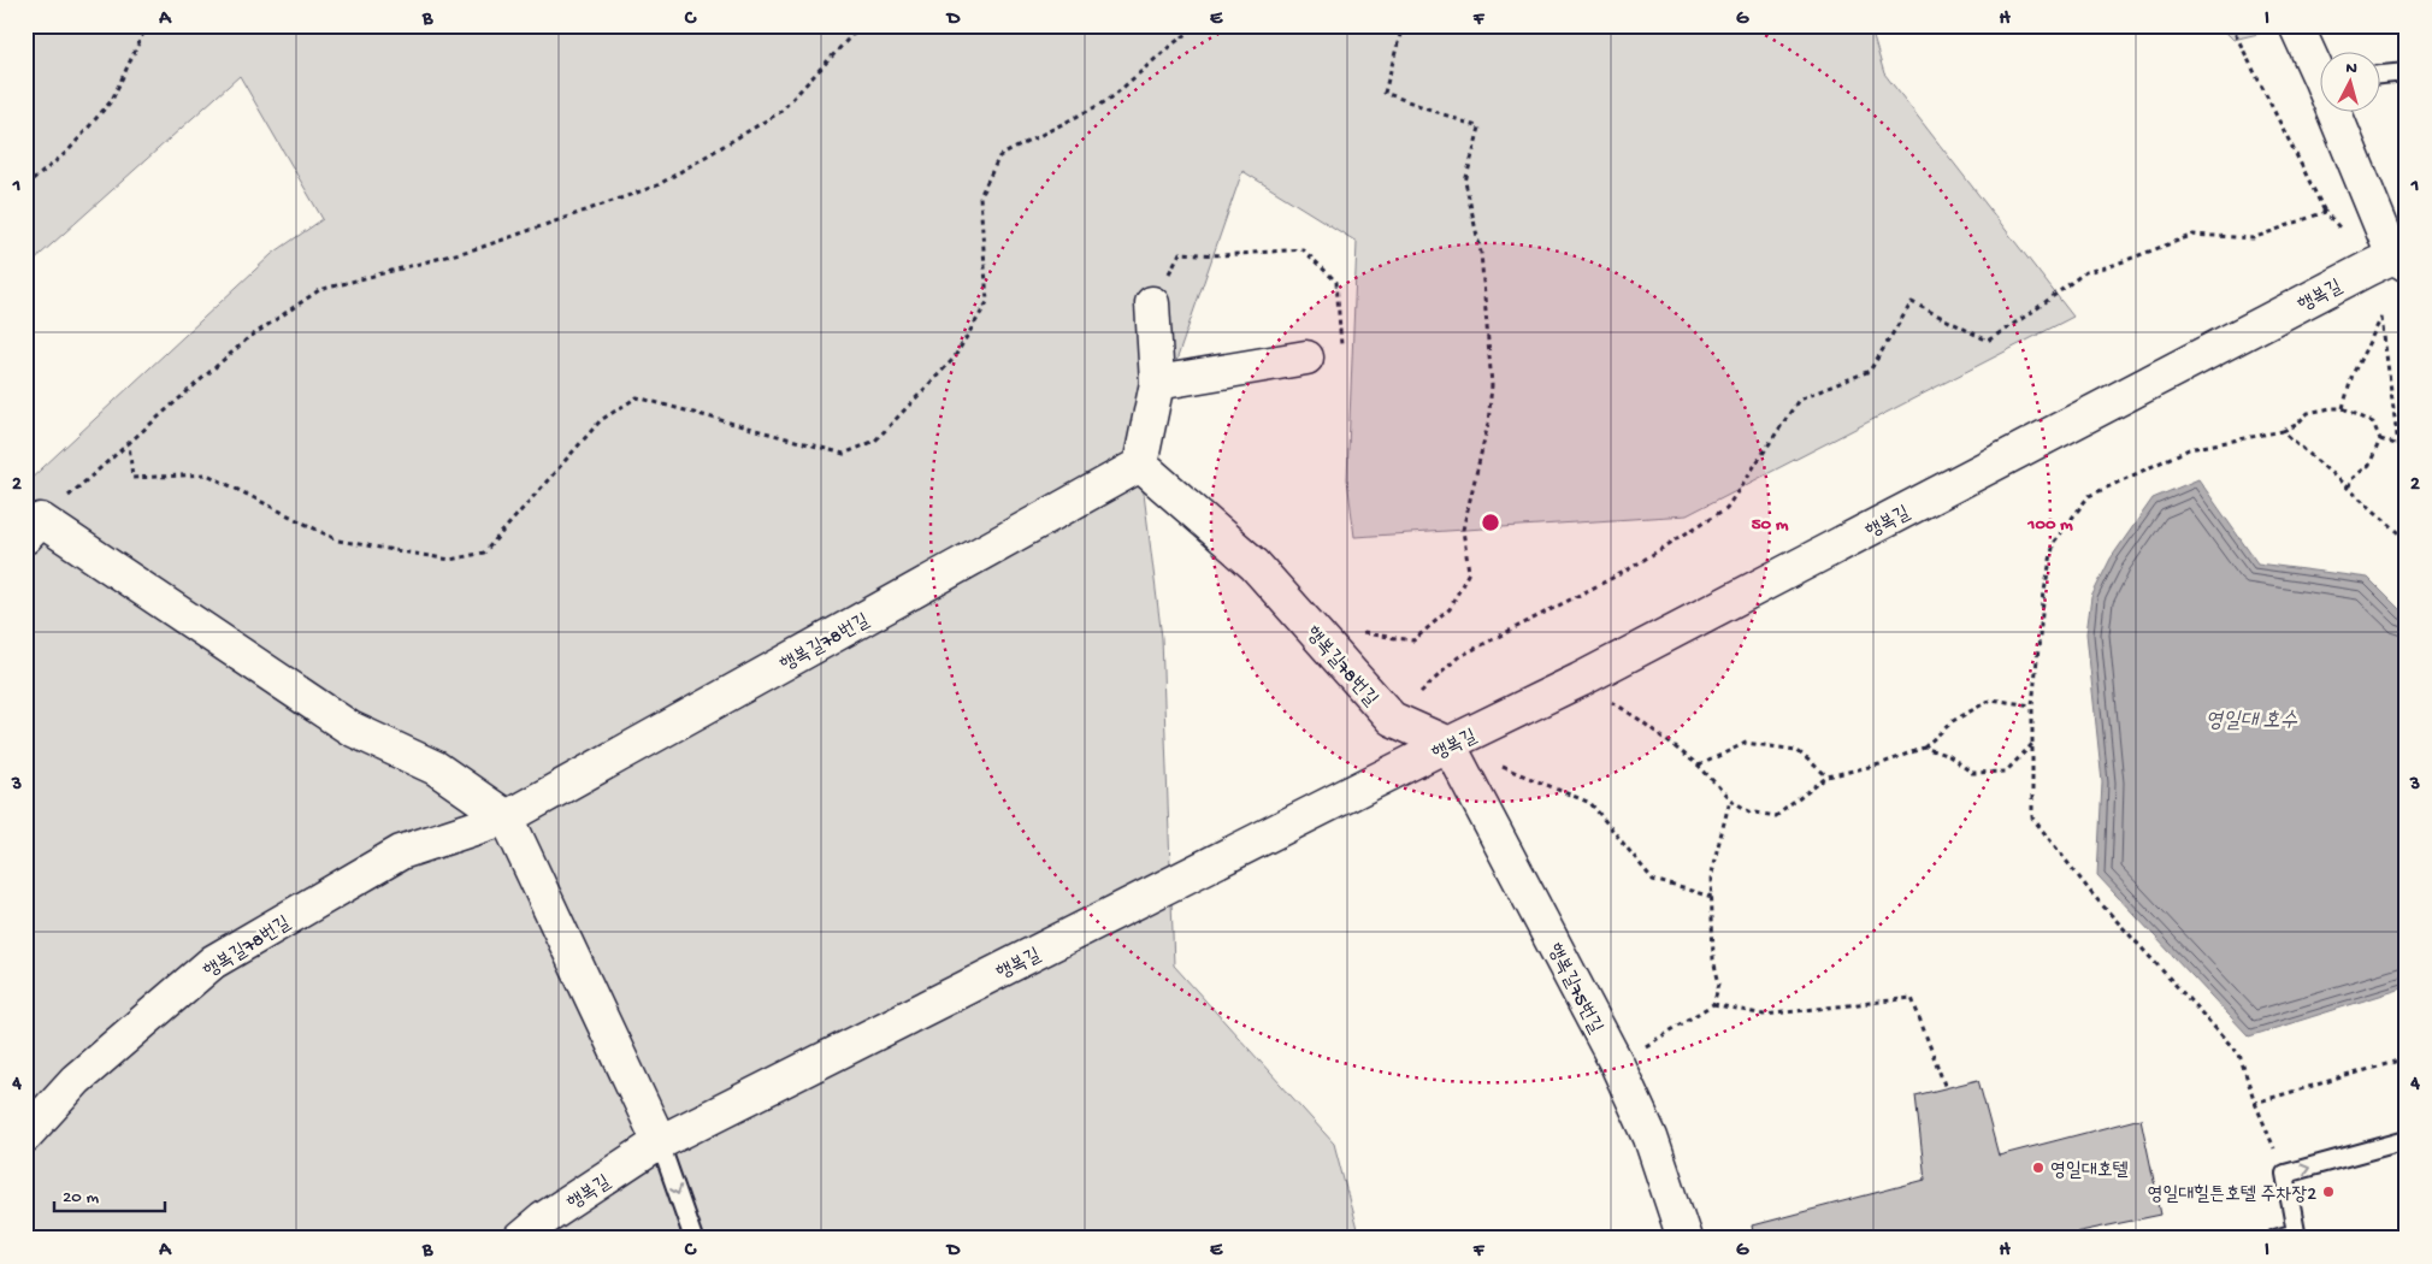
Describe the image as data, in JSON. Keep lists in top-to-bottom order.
{
  "streets": {
    "street": ["행복길", "행복길78번길", "행복길75번길"]
  },
  "crossings": [
    ["행복길", "행복길78번길"],
    ["행복길", "행복길75번길"],
    ["행복길78번길", "행복길75번길"]
  ],
  "water": ["영일대 호수"],
  "places": ["영일대호텔", "영일대힐튼호텔 주차장2"],
  "scale_bar": "20 m",
  "north": "top",
  "grid": {
    "columns": [
      "A",
      "B",
      "C",
      "D",
      "E",
      "F",
      "G",
      "H",
      "I"
    ],
    "rows": [
      "1",
      "2",
      "3",
      "4"
    ]
  },
  "rings": ["50 m", "100 m"]
}
